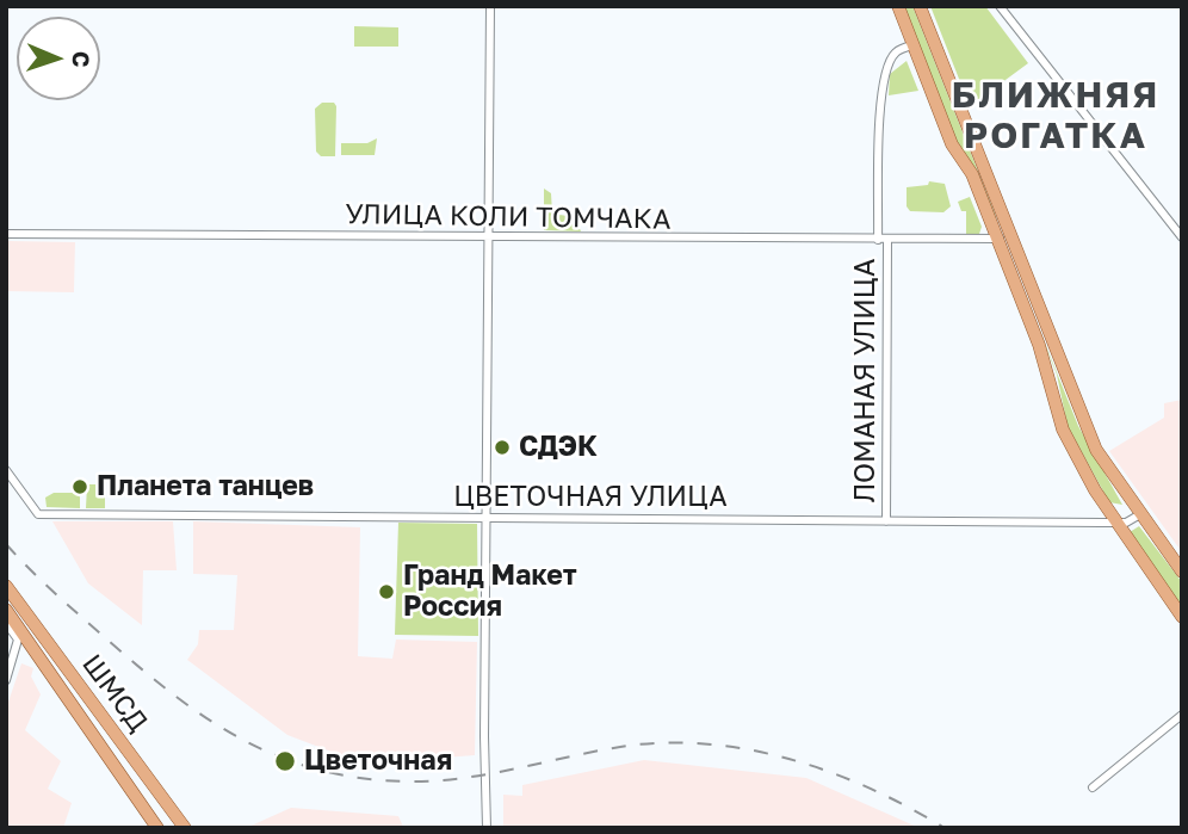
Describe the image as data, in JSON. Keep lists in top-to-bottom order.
{
  "streets": {
    "main road": ["ШМСД"],
    "street": ["УЛИЦА КОЛИ ТОМЧАКА", "ЛОМАНАЯ УЛИЦА", "ЦВЕТОЧНАЯ УЛИЦА"]
  },
  "crossings": [
    ["УЛИЦА КОЛИ ТОМЧАКА", "ЛОМАНАЯ УЛИЦА"],
    ["ЛОМАНАЯ УЛИЦА", "ЦВЕТОЧНАЯ УЛИЦА"]
  ],
  "districts": ["БЛИЖНЯЯ РОГАТКА"],
  "places": [
    "СДЭК",
    "Планета танцев",
    "Гранд Макет Россия",
    "Цветочная"
  ],
  "north": "right"
}
